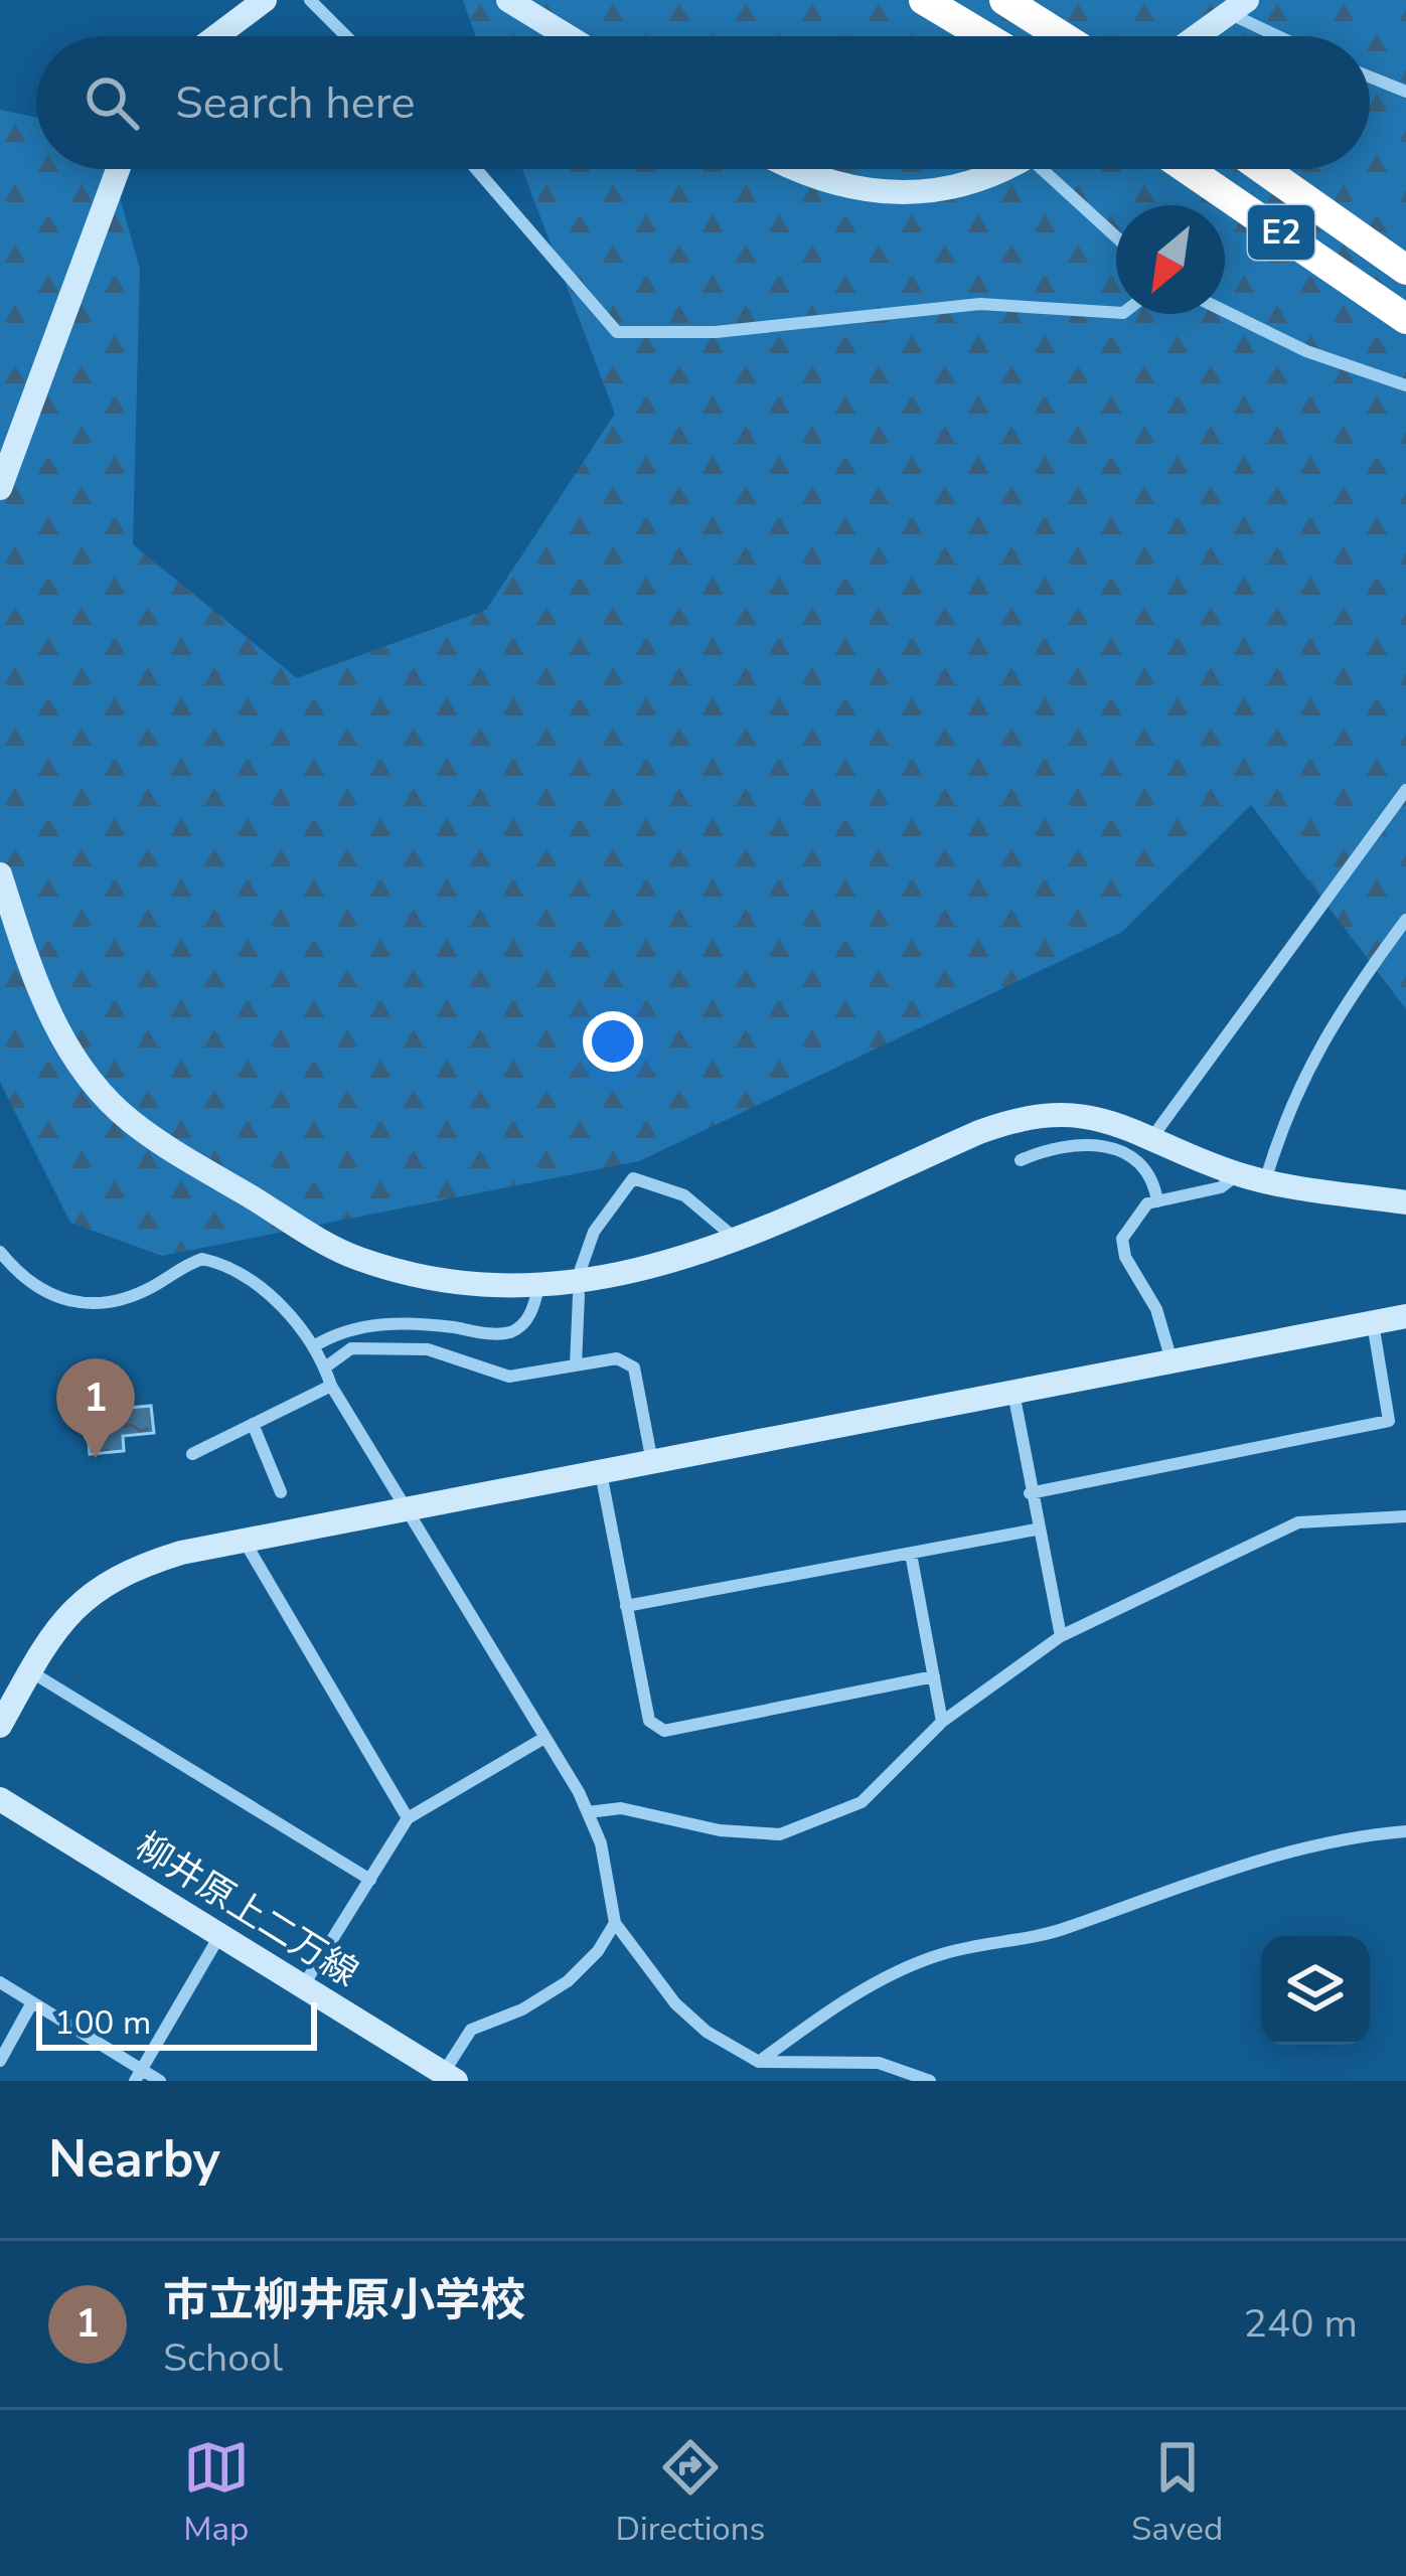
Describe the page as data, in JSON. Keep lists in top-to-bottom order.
{
  "streets": {
    "highway": ["E2"],
    "street": ["柳井原上二万線"]
  },
  "scale_bar": "100 m",
  "north": "bottom left",
  "page": {
    "search": "Search here",
    "pins": "1",
    "scale": "100 m",
    "heading": "Nearby",
    "list": [
      {
        "mark": "1",
        "name": "市立柳井原小学校",
        "note": "School",
        "value": "240 m"
      }
    ],
    "nav": ["Map", "Directions", "Saved"]
  }
}
